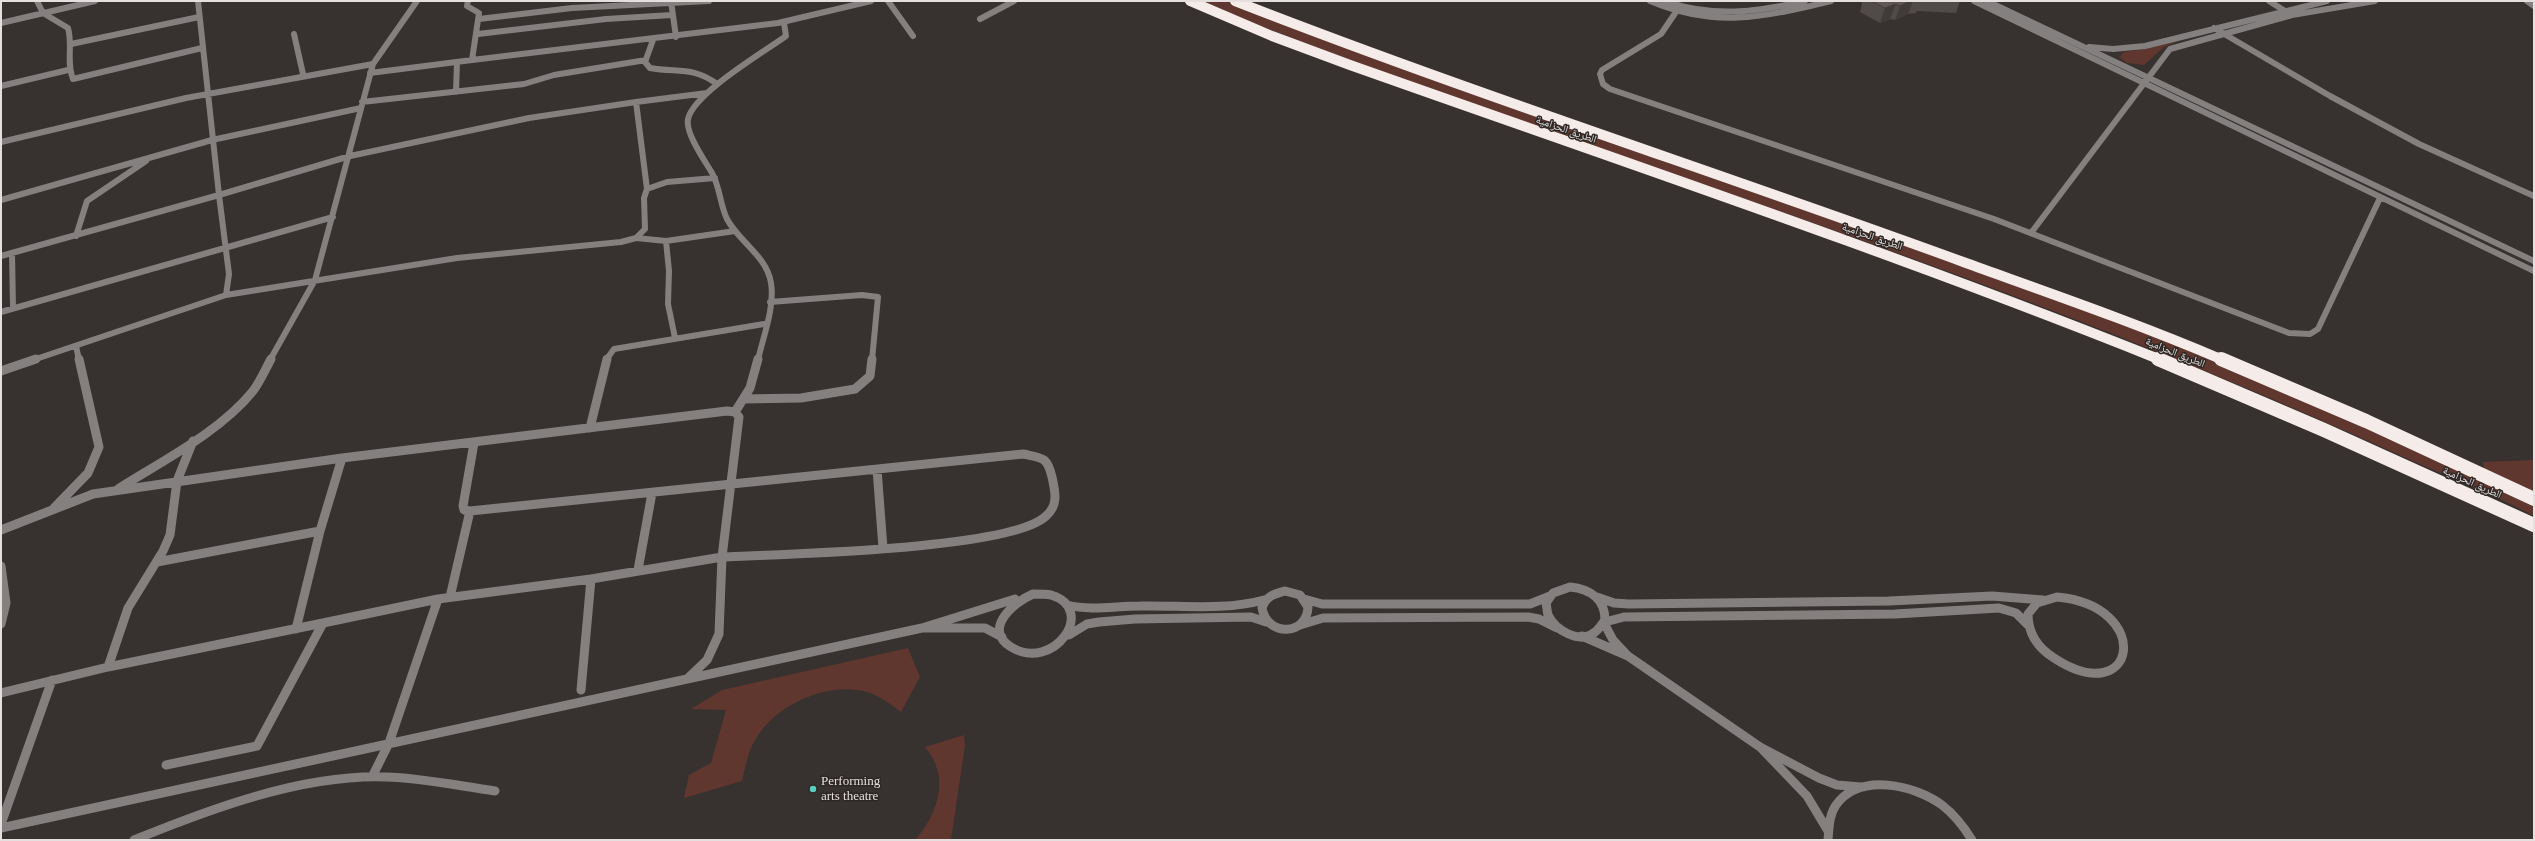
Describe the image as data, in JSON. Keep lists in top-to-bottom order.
{
  "streets": {
    "highway": ["الطريق الحزامية"]
  },
  "places": ["Performing arts theatre"]
}
